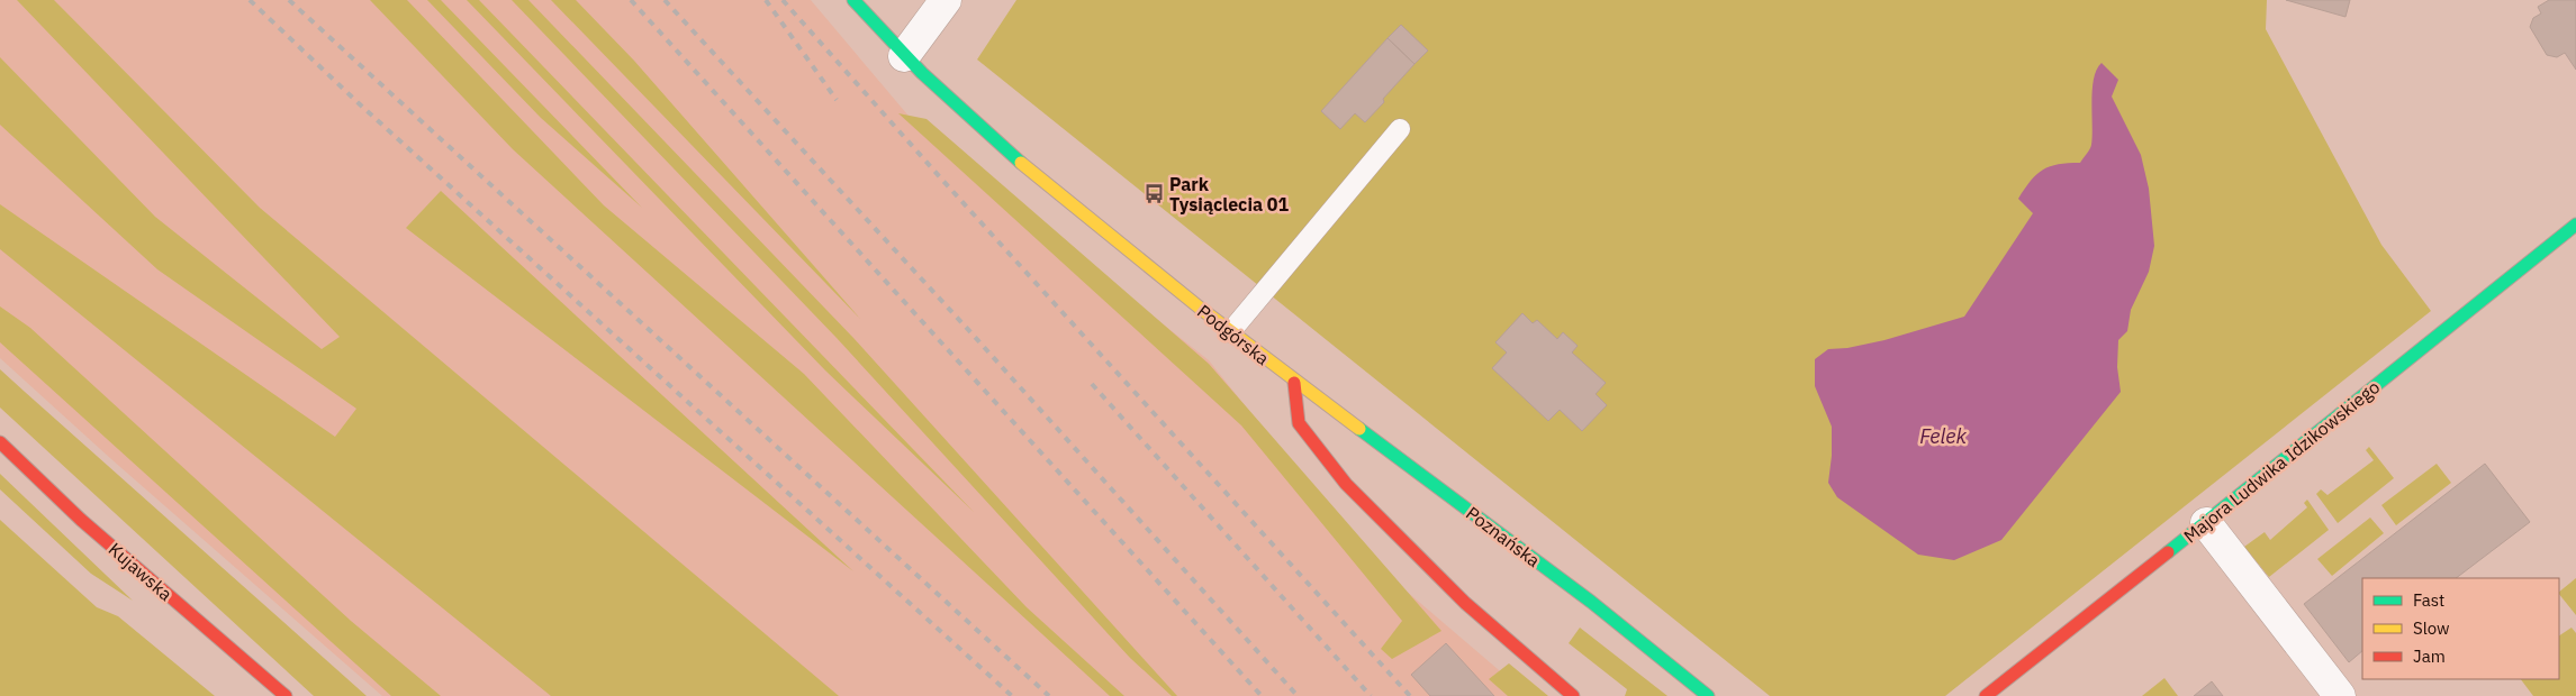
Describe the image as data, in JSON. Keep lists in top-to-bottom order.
{
  "streets": {
    "street": [
      "Podgórska",
      "Majora Ludwika Idzikowskiego",
      "Poznańska",
      "Kujawska"
    ]
  },
  "crossings": [
    ["Podgórska", "Poznańska"]
  ],
  "water": ["Felek"],
  "places": {
    "bus stop": ["Park Tysiąclecia 01"]
  },
  "legend": ["Fast", "Slow", "Jam"]
}
